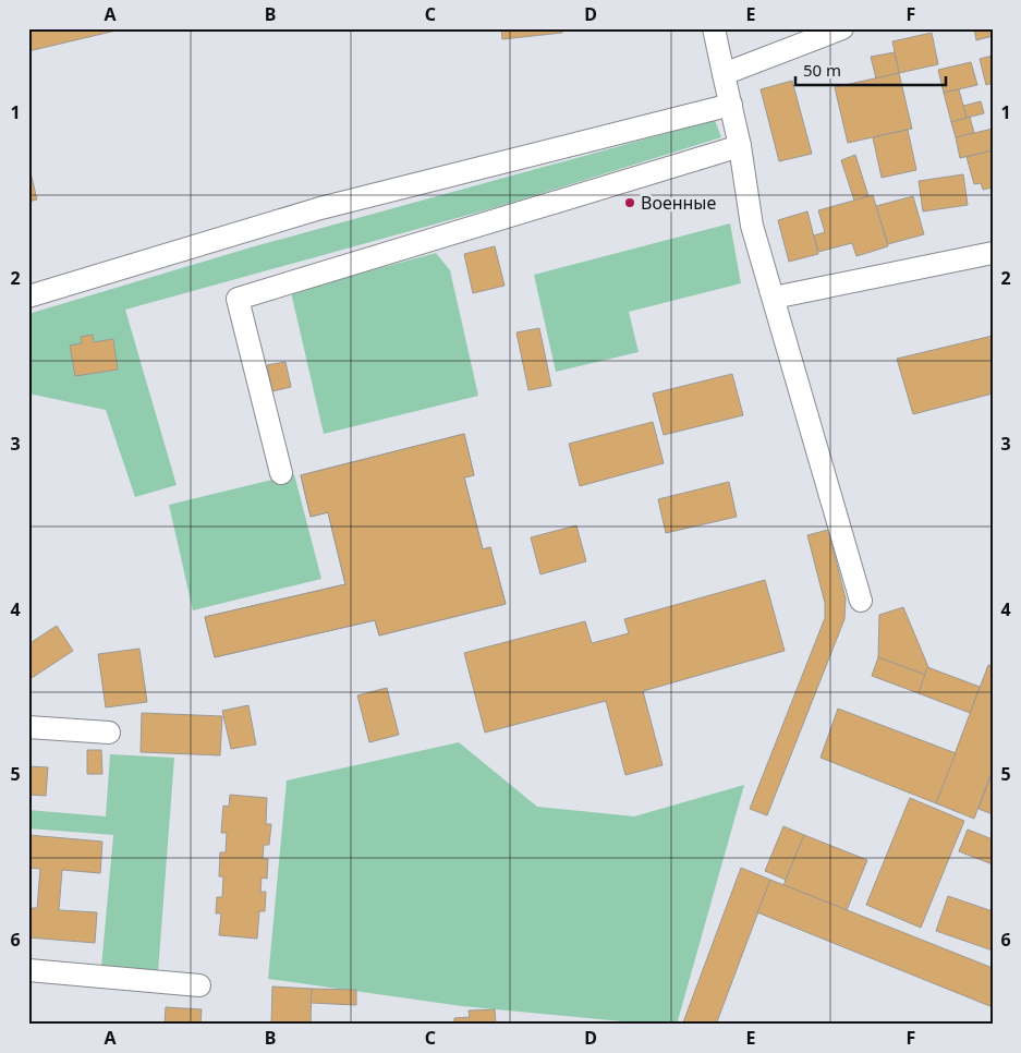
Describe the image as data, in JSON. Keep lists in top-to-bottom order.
{
  "places": ["Военные"],
  "scale_bar": "50 m",
  "grid": {
    "columns": [
      "A",
      "B",
      "C",
      "D",
      "E",
      "F"
    ],
    "rows": [
      "1",
      "2",
      "3",
      "4",
      "5",
      "6"
    ]
  }
}
